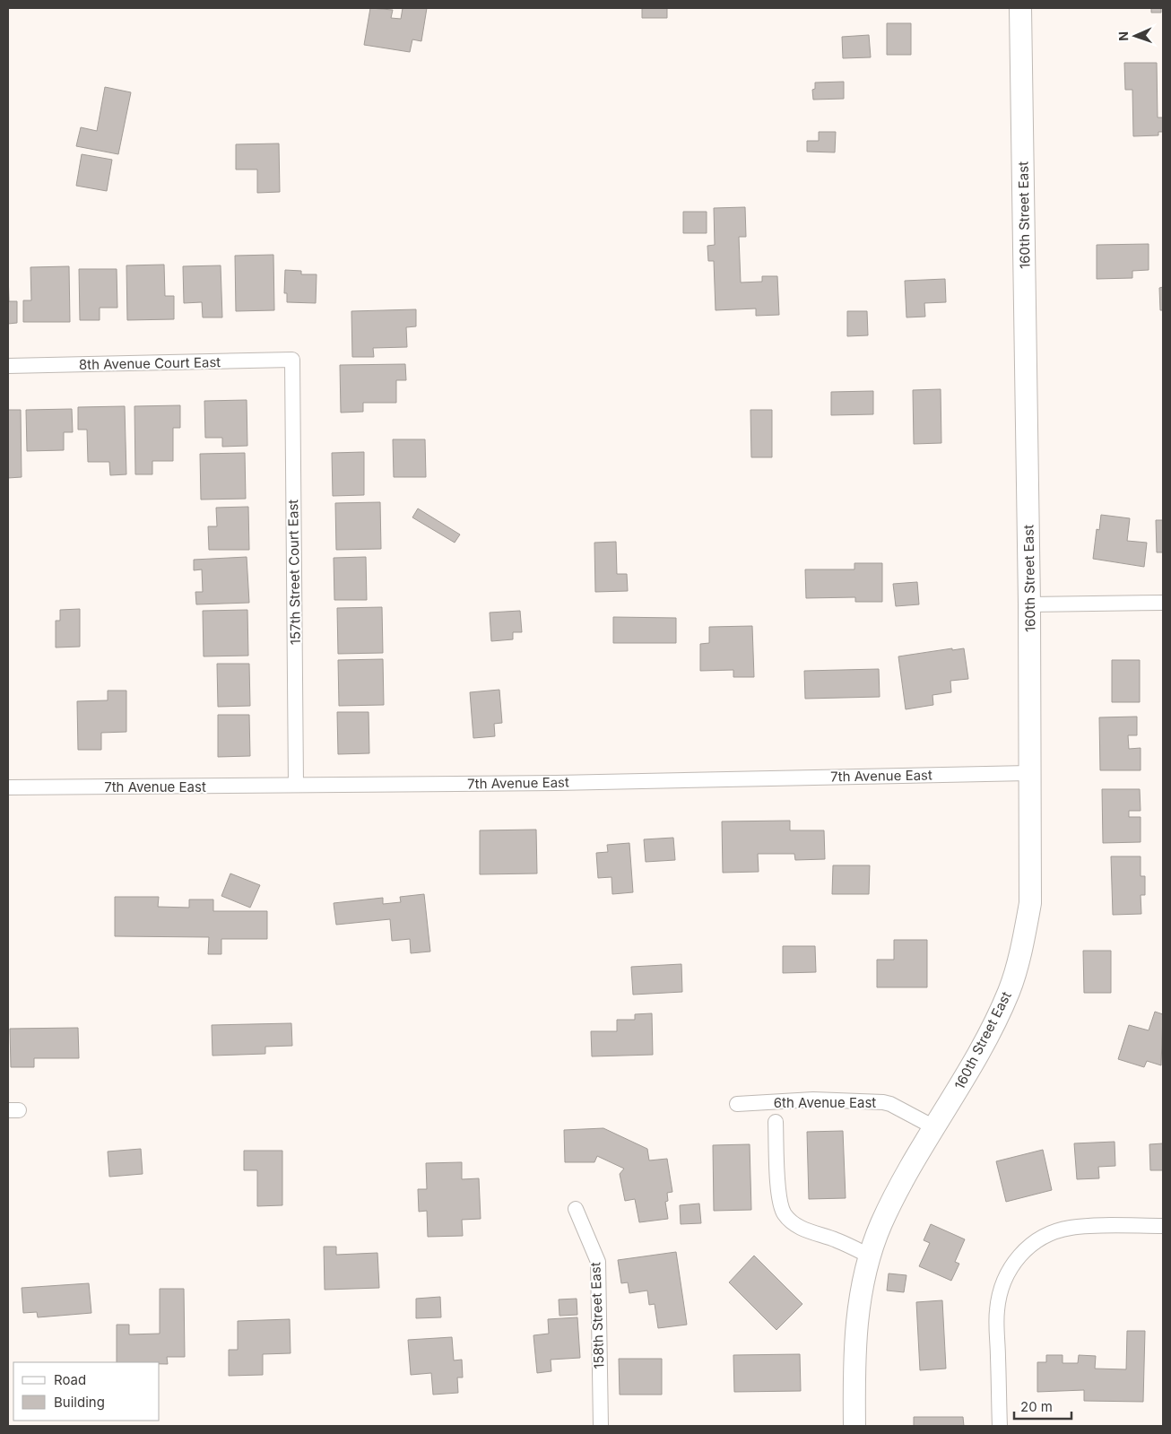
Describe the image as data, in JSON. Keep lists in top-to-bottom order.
{
  "streets": {
    "street": [
      "160th Street East",
      "8th Avenue Court East",
      "157th Street Court East",
      "7th Avenue East",
      "6th Avenue East",
      "158th Street East"
    ]
  },
  "crossings": [
    ["160th Street East", "7th Avenue East"],
    ["160th Street East", "6th Avenue East"],
    ["8th Avenue Court East", "157th Street Court East"],
    ["157th Street Court East", "7th Avenue East"]
  ],
  "legend": ["Road", "Building"],
  "scale_bar": "20 m",
  "north": "left"
}
